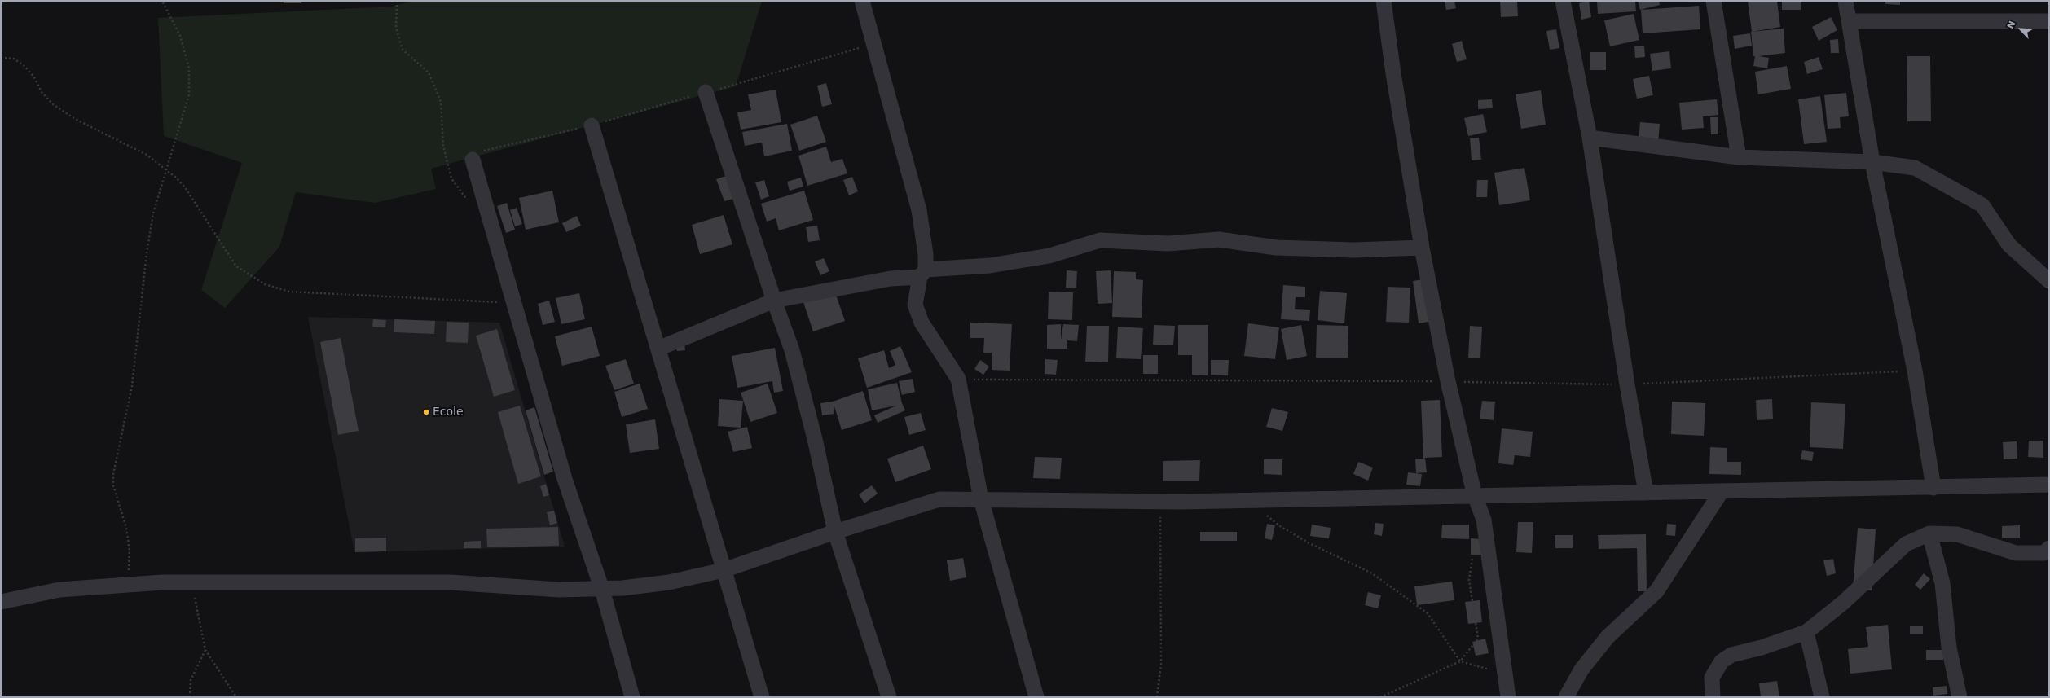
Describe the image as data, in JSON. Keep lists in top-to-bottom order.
{
  "places": ["Ecole"],
  "north": "top left"
}
